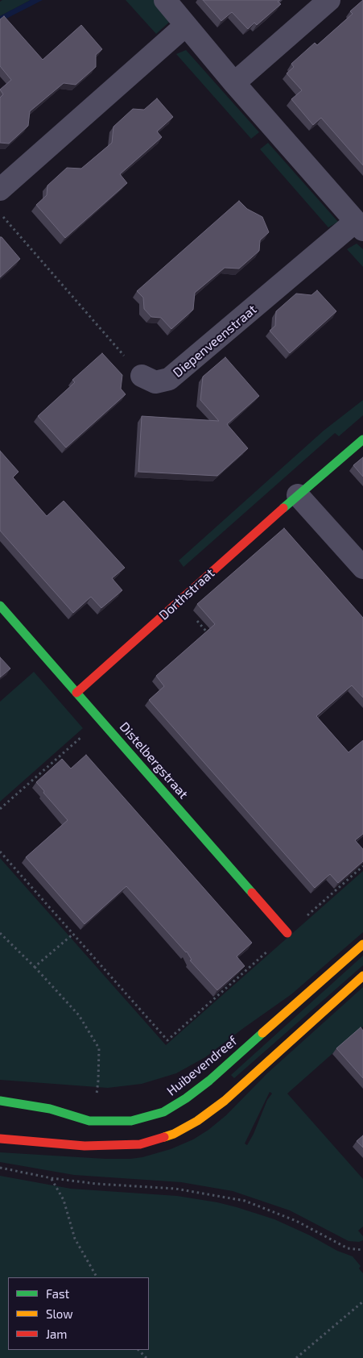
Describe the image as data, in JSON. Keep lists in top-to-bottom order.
{
  "streets": {
    "street": [
      "Diepenveenstraat",
      "Dorthstraat",
      "Distelbergstraat",
      "Huibevendreef"
    ]
  },
  "crossings": [
    ["Dorthstraat", "Distelbergstraat"]
  ],
  "legend": ["Fast", "Slow", "Jam"]
}
